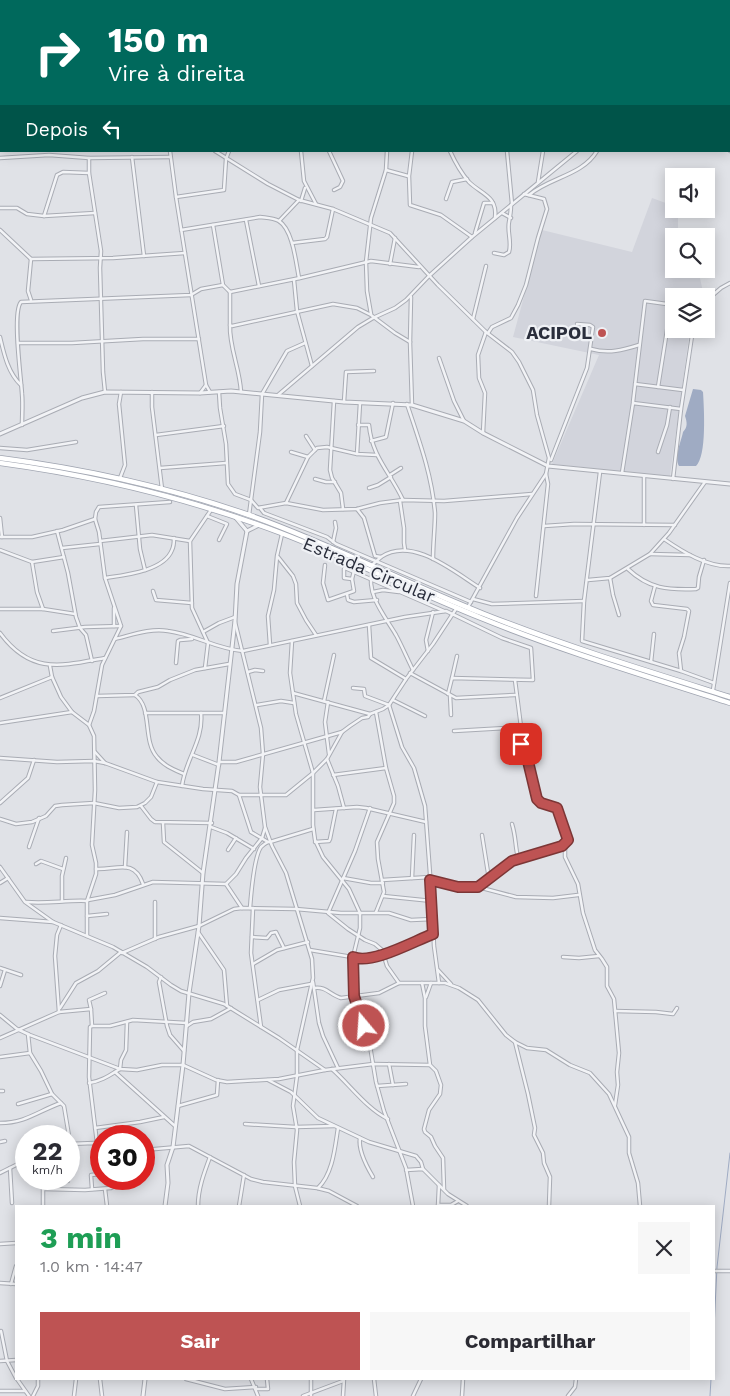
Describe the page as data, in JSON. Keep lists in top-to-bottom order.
{
  "streets": {
    "main road": ["Estrada Circular"]
  },
  "places": ["ACIPOL"],
  "page": {
    "turn": ["150 m", "Vire à direita"],
    "then": "Depois",
    "speed": "22 km/h",
    "limit": "30",
    "heading": ["3 min", "1.0 km · 14:47"],
    "buttons": ["Sair", "Compartilhar"]
  }
}
